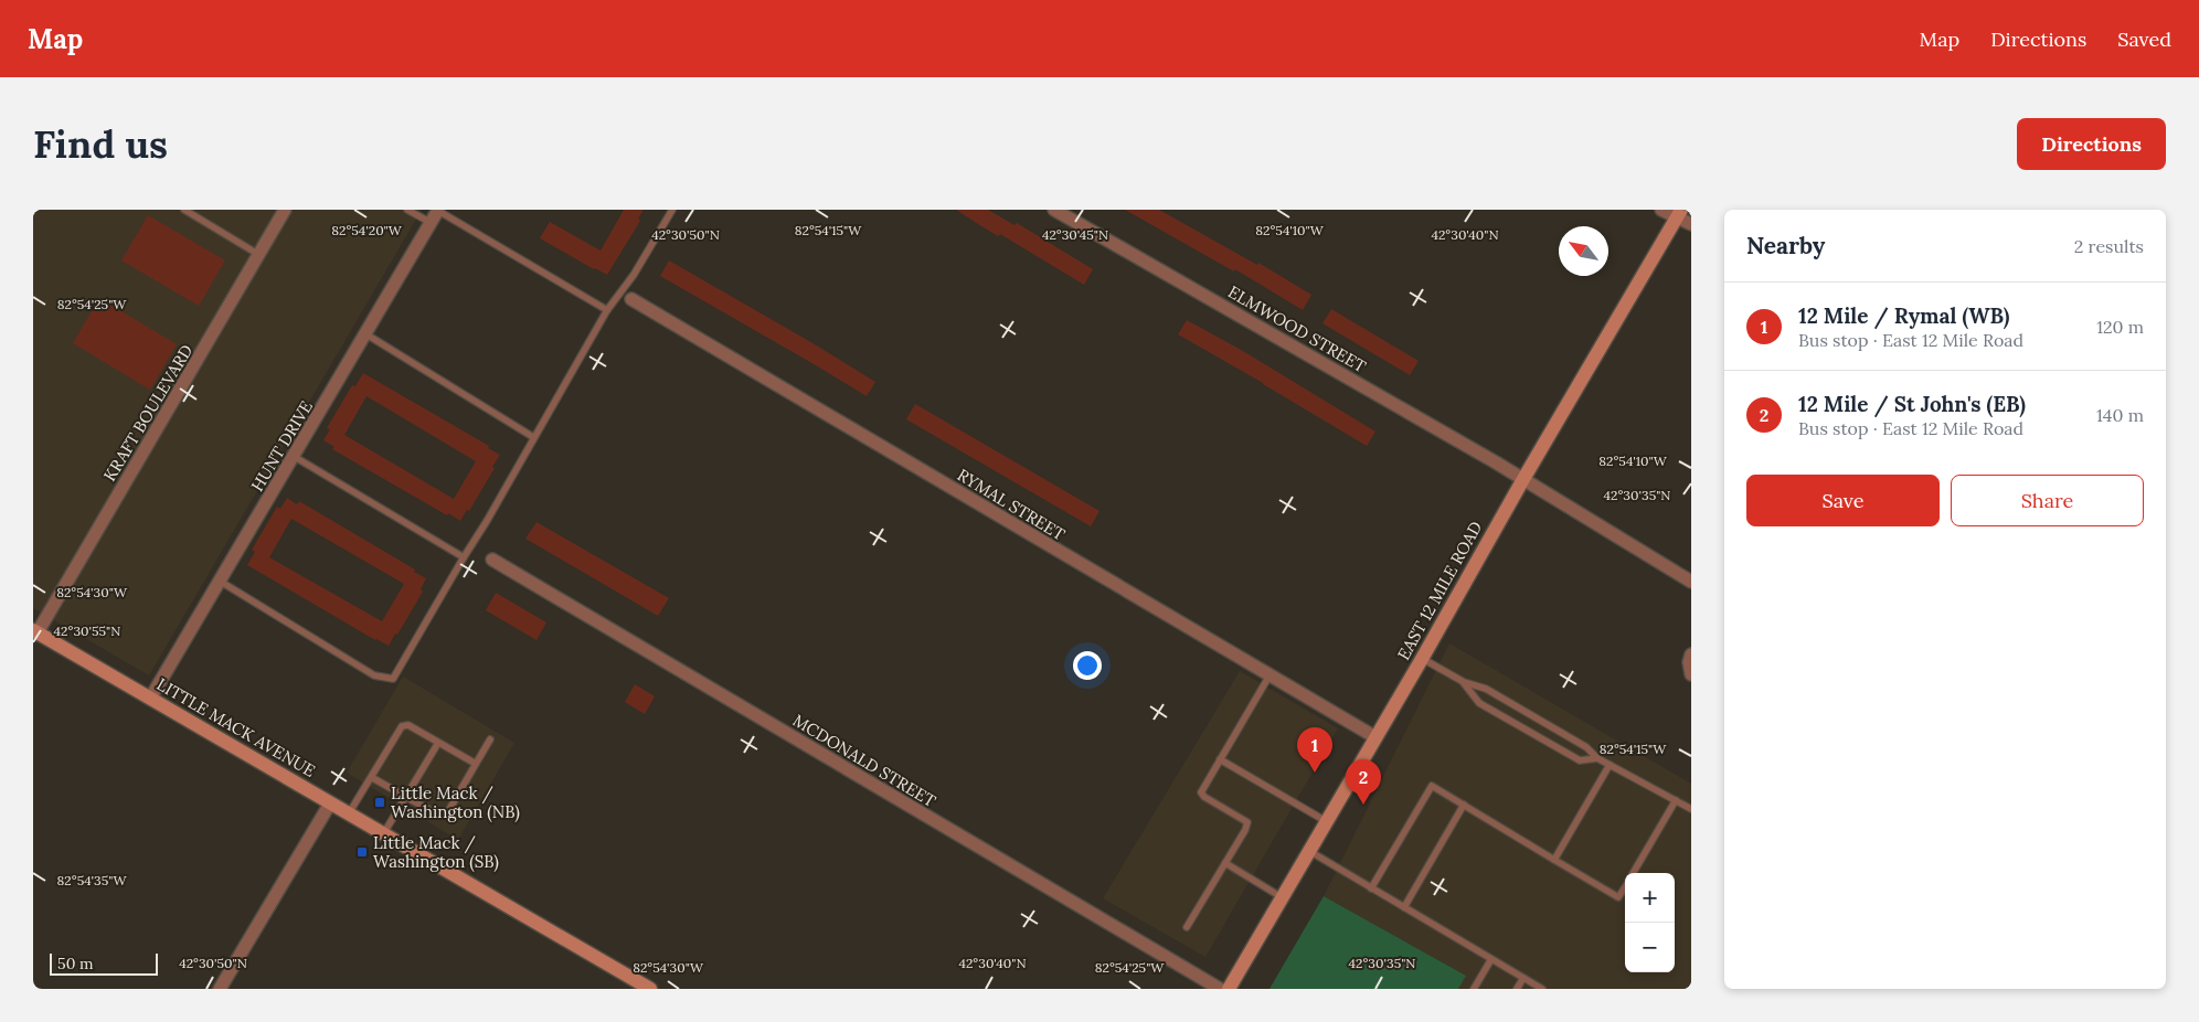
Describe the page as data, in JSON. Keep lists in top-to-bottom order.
{
  "streets": {
    "main road": ["EAST 12 MILE ROAD", "LITTLE MACK AVENUE"],
    "street": [
      "ELMWOOD STREET",
      "KRAFT BOULEVARD",
      "HUNT DRIVE",
      "RYMAL STREET",
      "MCDONALD STREET"
    ]
  },
  "crossings": [
    ["ELMWOOD STREET", "EAST 12 MILE ROAD"],
    ["KRAFT BOULEVARD", "LITTLE MACK AVENUE"],
    ["HUNT DRIVE", "LITTLE MACK AVENUE"],
    ["RYMAL STREET", "EAST 12 MILE ROAD"]
  ],
  "places": {
    "transit": ["Little Mack / Washington (NB)", "Little Mack / Washington (SB)"]
  },
  "scale_bar": "50 m",
  "north": "top left",
  "page": {
    "header": "Map",
    "nav": ["Map", "Directions", "Saved"],
    "buttons": [
      "Directions",
      ["Save", "Share"]
    ],
    "title": "Find us",
    "heading": ["Nearby", "2 results"],
    "list": [
      {
        "mark": "1",
        "name": "12 Mile / Rymal (WB)",
        "note": "Bus stop · East 12 Mile Road",
        "value": "120 m"
      },
      {
        "mark": "2",
        "name": "12 Mile / St John's (EB)",
        "note": "Bus stop · East 12 Mile Road",
        "value": "140 m"
      }
    ],
    "pins": ["1", "2"],
    "map_buttons": ["+", "−"],
    "scale": "50 m"
  },
  "coordinates": [
    "82°54'10\"W",
    "82°54'20\"W",
    "82°54'15\"W",
    "42°30'50\"N",
    "42°30'45\"N",
    "42°30'40\"N",
    "82°54'25\"W",
    "42°30'35\"N",
    "82°54'30\"W",
    "42°30'55\"N",
    "82°54'35\"W"
  ]
}
